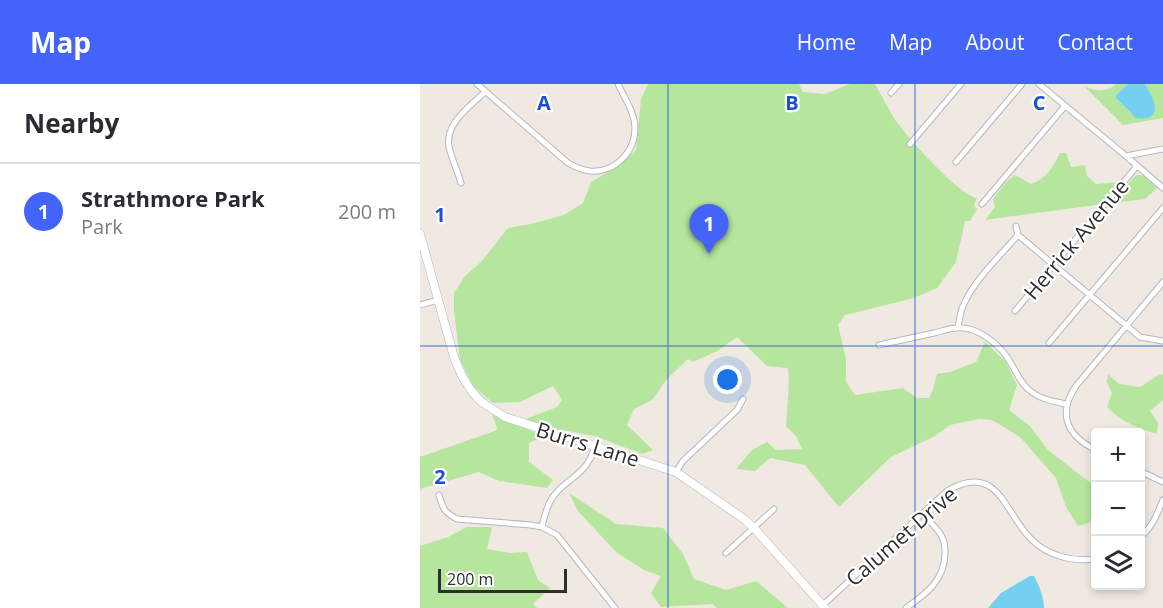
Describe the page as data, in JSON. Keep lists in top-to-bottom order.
{
  "streets": {
    "street": ["Herrick Avenue", "Burrs Lane", "Calumet Drive"]
  },
  "crossings": [
    ["Burrs Lane", "Calumet Drive"]
  ],
  "scale_bar": "200 m",
  "page": {
    "header": "Map",
    "nav": [
      "Home",
      "Map",
      "About",
      "Contact"
    ],
    "heading": "Nearby",
    "list": [
      {
        "mark": "1",
        "name": "Strathmore Park",
        "note": "Park",
        "value": "200 m"
      }
    ],
    "pins": "1",
    "map_buttons": ["+", "−"],
    "scale": "200 m"
  },
  "grid": {
    "columns": ["A", "B", "C"],
    "rows": ["1", "2"]
  }
}
